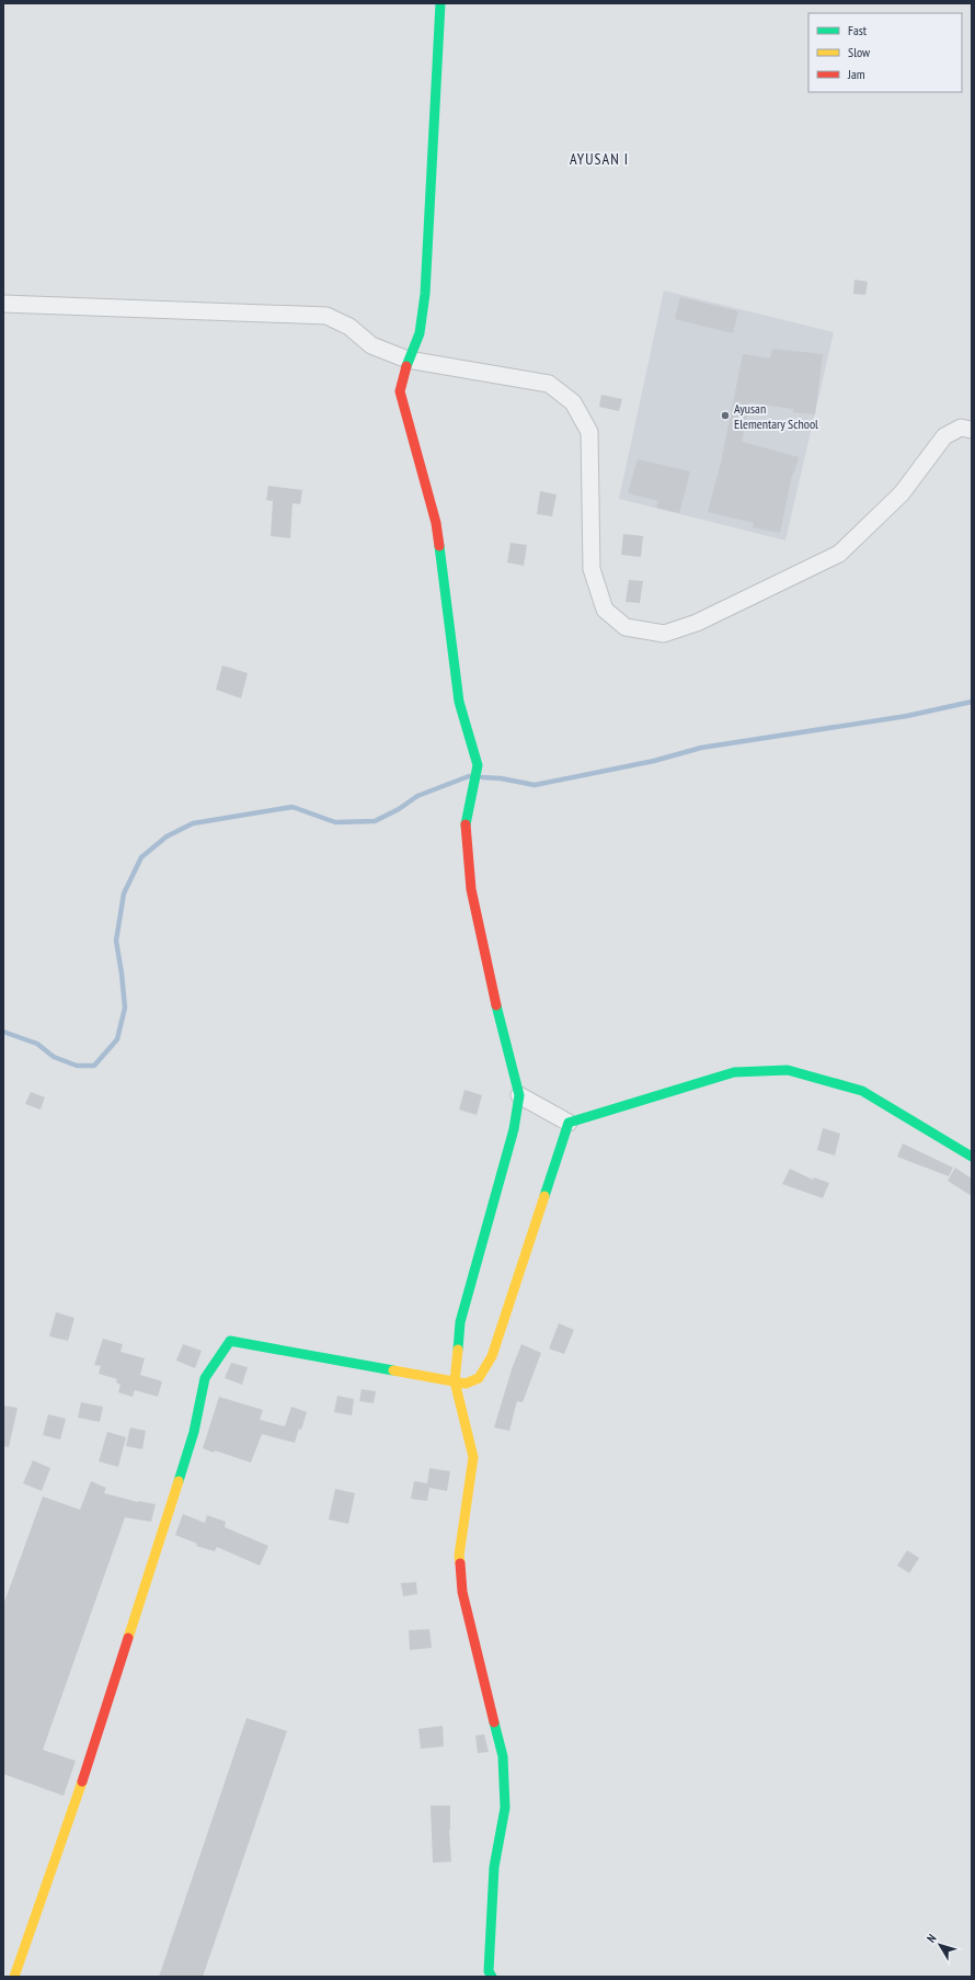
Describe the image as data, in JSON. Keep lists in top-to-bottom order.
{
  "districts": ["AYUSAN I"],
  "places": ["Ayusan Elementary School"],
  "legend": ["Fast", "Slow", "Jam"],
  "north": "top left"
}
